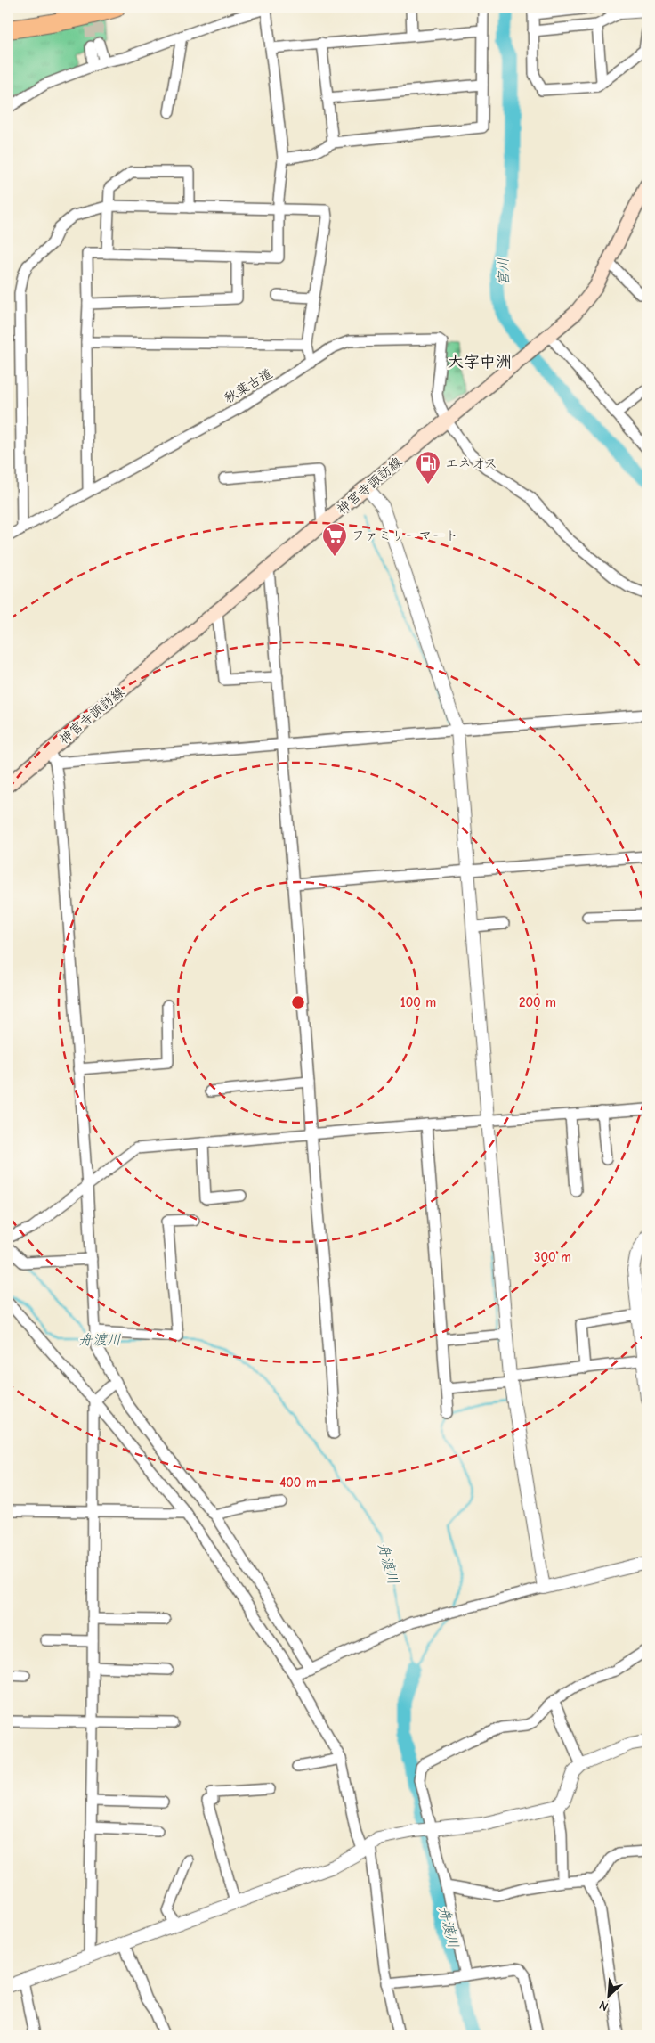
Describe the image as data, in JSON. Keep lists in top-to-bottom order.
{
  "streets": {
    "main road": ["神宮寺諏訪線"],
    "street": ["秋葉古道"]
  },
  "crossings": [
    ["秋葉古道", "神宮寺諏訪線"]
  ],
  "districts": ["大字中洲"],
  "water": ["宮川", "舟渡川"],
  "places": {
    "fuel station": ["エネオス"],
    "supermarket": ["ファミリーマート"]
  },
  "north": "bottom left",
  "rings": [
    "100 m",
    "200 m",
    "300 m",
    "400 m"
  ]
}
